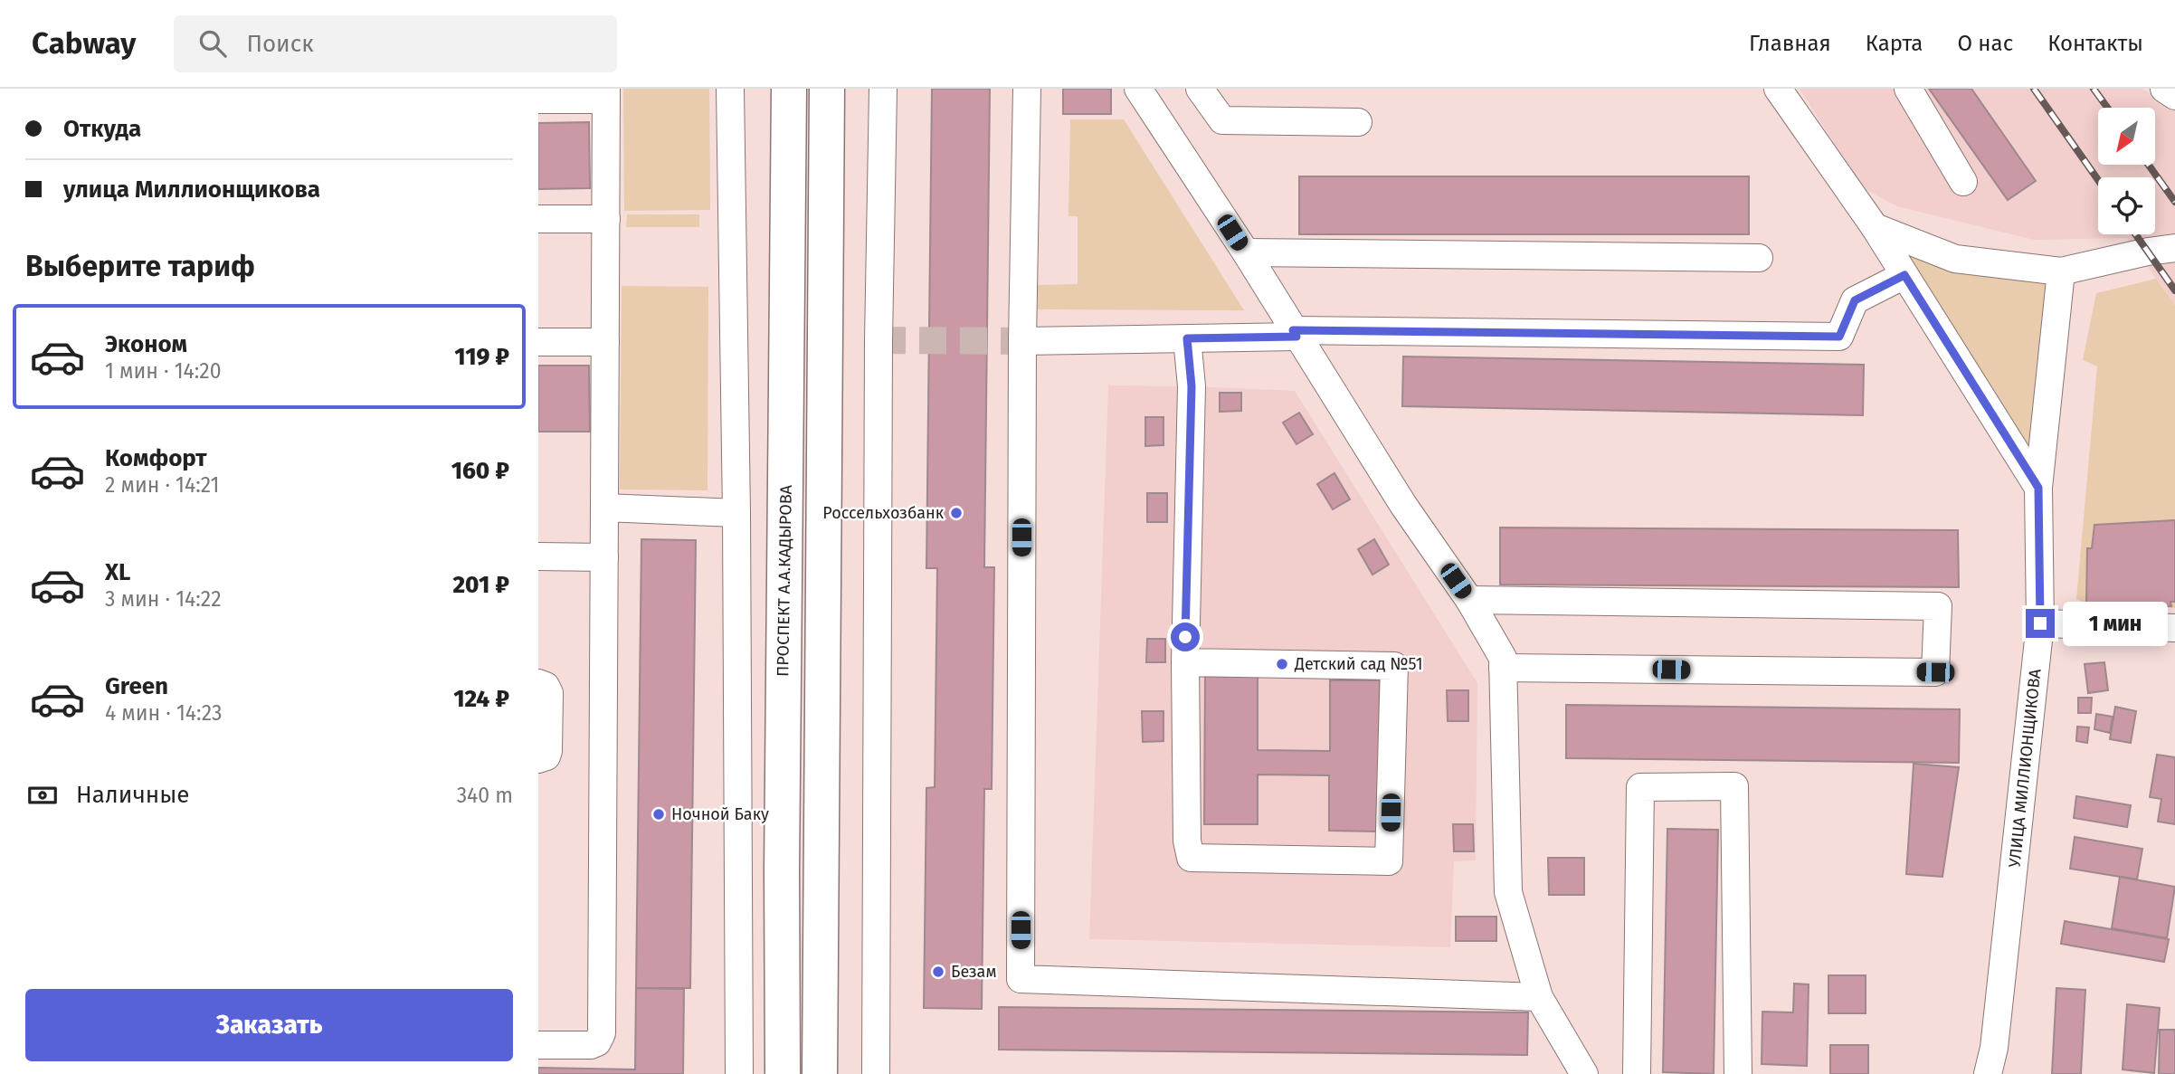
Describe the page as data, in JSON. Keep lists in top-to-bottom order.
{
  "streets": {
    "main road": ["ПРОСПЕКТ А.А.КАДЫРОВА"],
    "street": ["УЛИЦА МИЛЛИОНЩИКОВА"]
  },
  "places": [
    "Россельхозбанк",
    "Детский сад №51",
    "Ночной Баку",
    "Безам"
  ],
  "north": "bottom left",
  "page": {
    "header": "Cabway",
    "search": "Поиск",
    "nav": [
      "Главная",
      "Карта",
      "О нас",
      "Контакты"
    ],
    "banner": ["Откуда", "улица Миллионщикова"],
    "heading": "Выберите тариф",
    "list": [
      {
        "name": "Эконом",
        "note": "1 мин · 14:20",
        "value": "119 ₽"
      },
      {
        "name": "Комфорт",
        "note": "2 мин · 14:21",
        "value": "160 ₽"
      },
      {
        "name": "XL",
        "note": "3 мин · 14:22",
        "value": "201 ₽"
      },
      {
        "name": "Green",
        "note": "4 мин · 14:23",
        "value": "124 ₽"
      }
    ],
    "bubble": "1 мин",
    "pay": ["Наличные", "340 m"],
    "buttons": "Заказать"
  }
}
